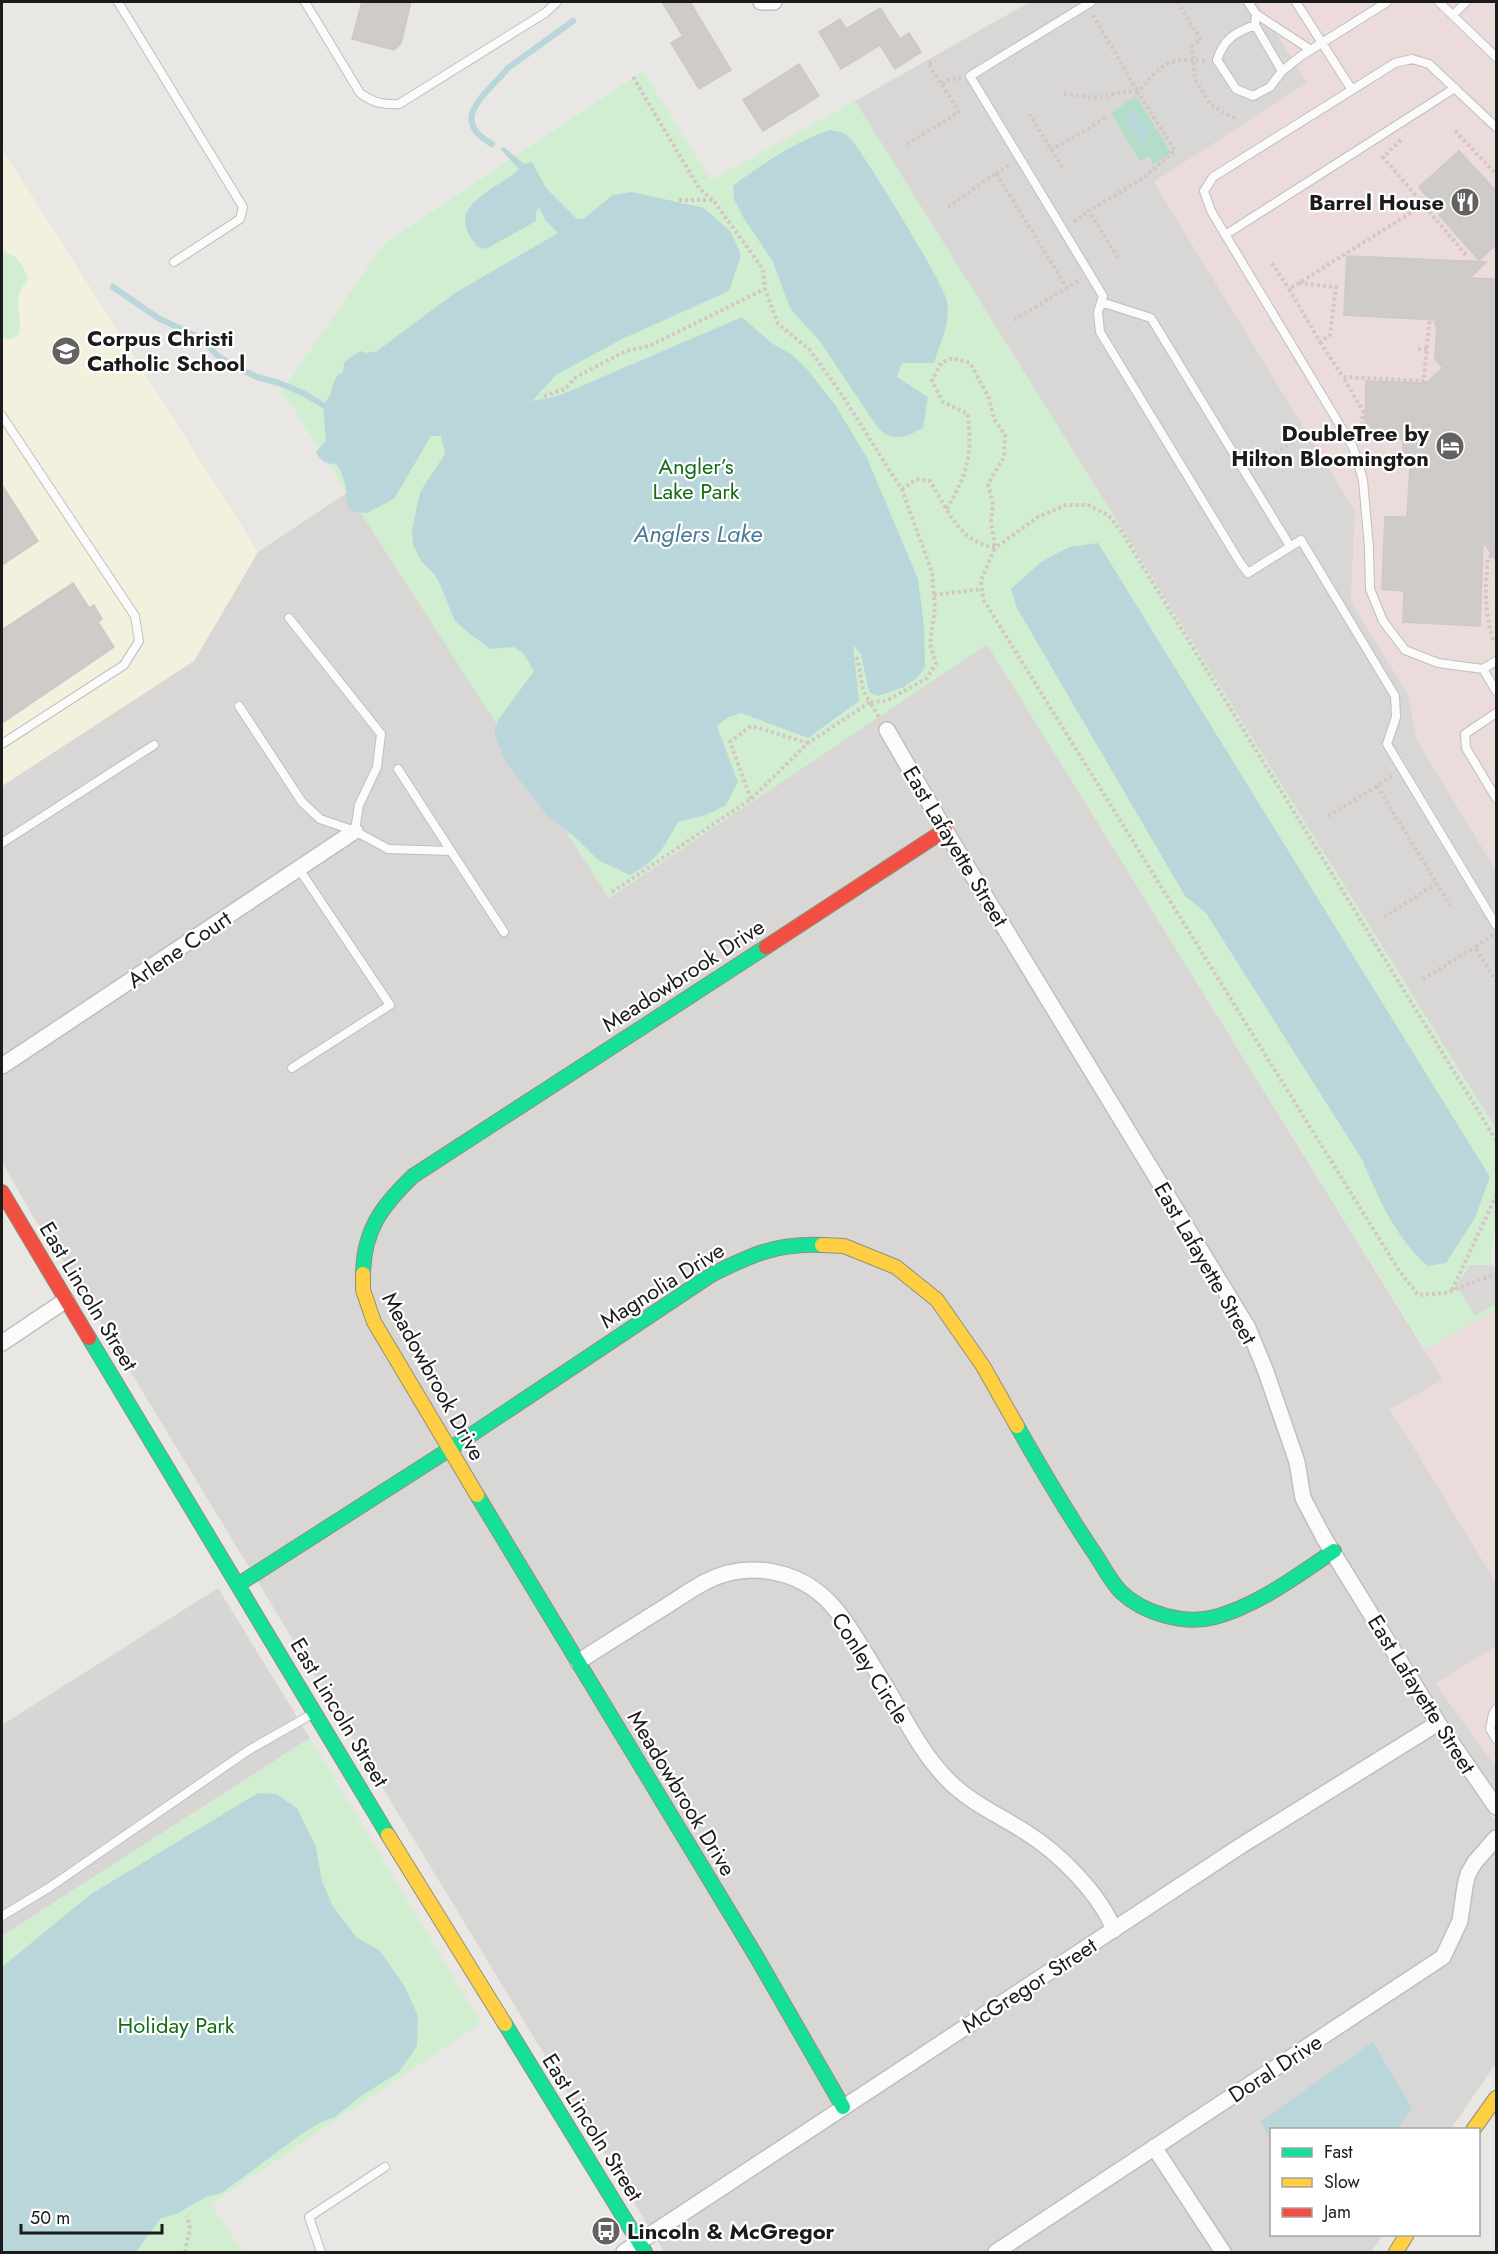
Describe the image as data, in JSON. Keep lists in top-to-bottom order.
{
  "streets": {
    "street": [
      "East Lafayette Street",
      "Arlene Court",
      "Meadowbrook Drive",
      "Magnolia Drive",
      "East Lincoln Street",
      "Conley Circle",
      "McGregor Street",
      "Doral Drive"
    ]
  },
  "crossings": [
    ["East Lafayette Street", "Meadowbrook Drive"],
    ["East Lafayette Street", "Magnolia Drive"],
    ["East Lafayette Street", "McGregor Street"],
    ["Meadowbrook Drive", "Magnolia Drive"],
    ["Meadowbrook Drive", "Conley Circle"],
    ["Meadowbrook Drive", "McGregor Street"],
    ["Magnolia Drive", "East Lincoln Street"],
    ["East Lincoln Street", "McGregor Street"],
    ["Conley Circle", "McGregor Street"]
  ],
  "water": ["Anglers Lake"],
  "parks": ["Angler’s Lake Park", "Holiday Park"],
  "places": {
    "restaurant": ["Barrel House"],
    "school or university": ["Corpus Christi Catholic School"],
    "hotel": ["DoubleTree by Hilton Bloomington"],
    "bus stop": ["Lincoln & McGregor"]
  },
  "legend": ["Fast", "Slow", "Jam"],
  "scale_bar": "50 m"
}
